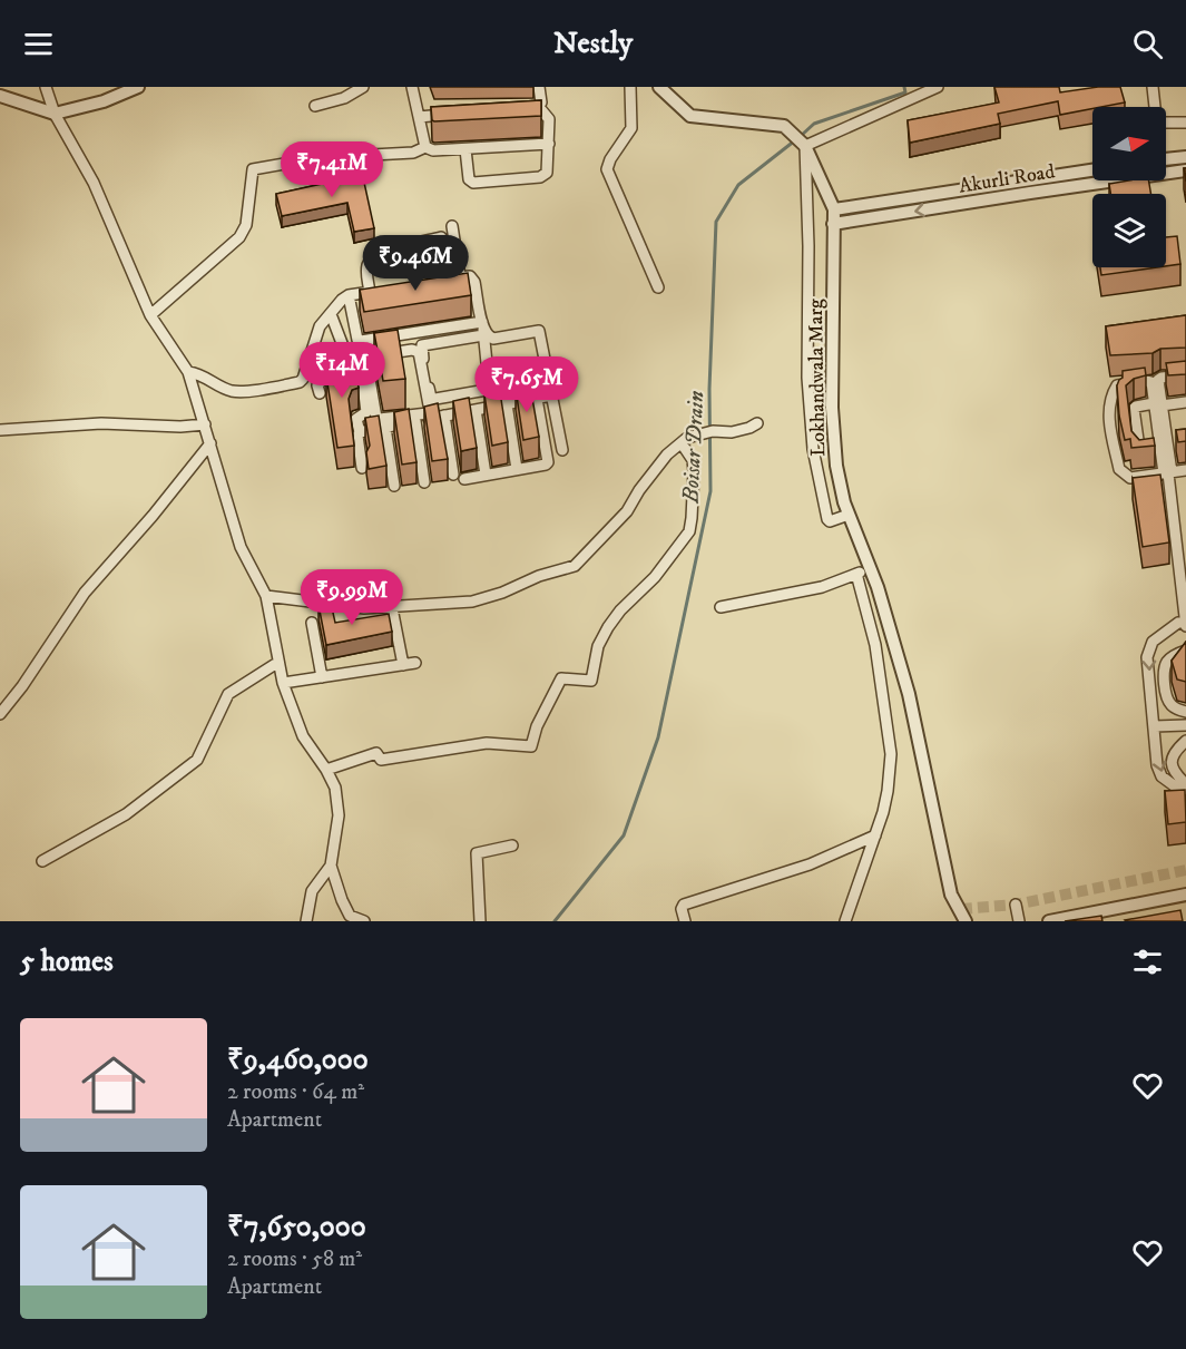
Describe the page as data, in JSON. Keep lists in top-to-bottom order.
{
  "streets": {
    "street": ["Akurli Road", "Lokhandwala Marg"]
  },
  "crossings": [
    ["Akurli Road", "Lokhandwala Marg"]
  ],
  "water": ["Boisar Drain"],
  "north": "right",
  "page": {
    "header": "Nestly",
    "price": [
      "₹7.41M",
      "₹9.46M",
      "₹14M",
      "₹7.65M",
      "₹9.99M"
    ],
    "heading": "5 homes",
    "list": [
      {
        "name": "₹9,460,000",
        "note": "2 rooms · 64 m² · Apartment"
      },
      {
        "name": "₹7,650,000",
        "note": "2 rooms · 58 m² · Apartment"
      }
    ]
  }
}
